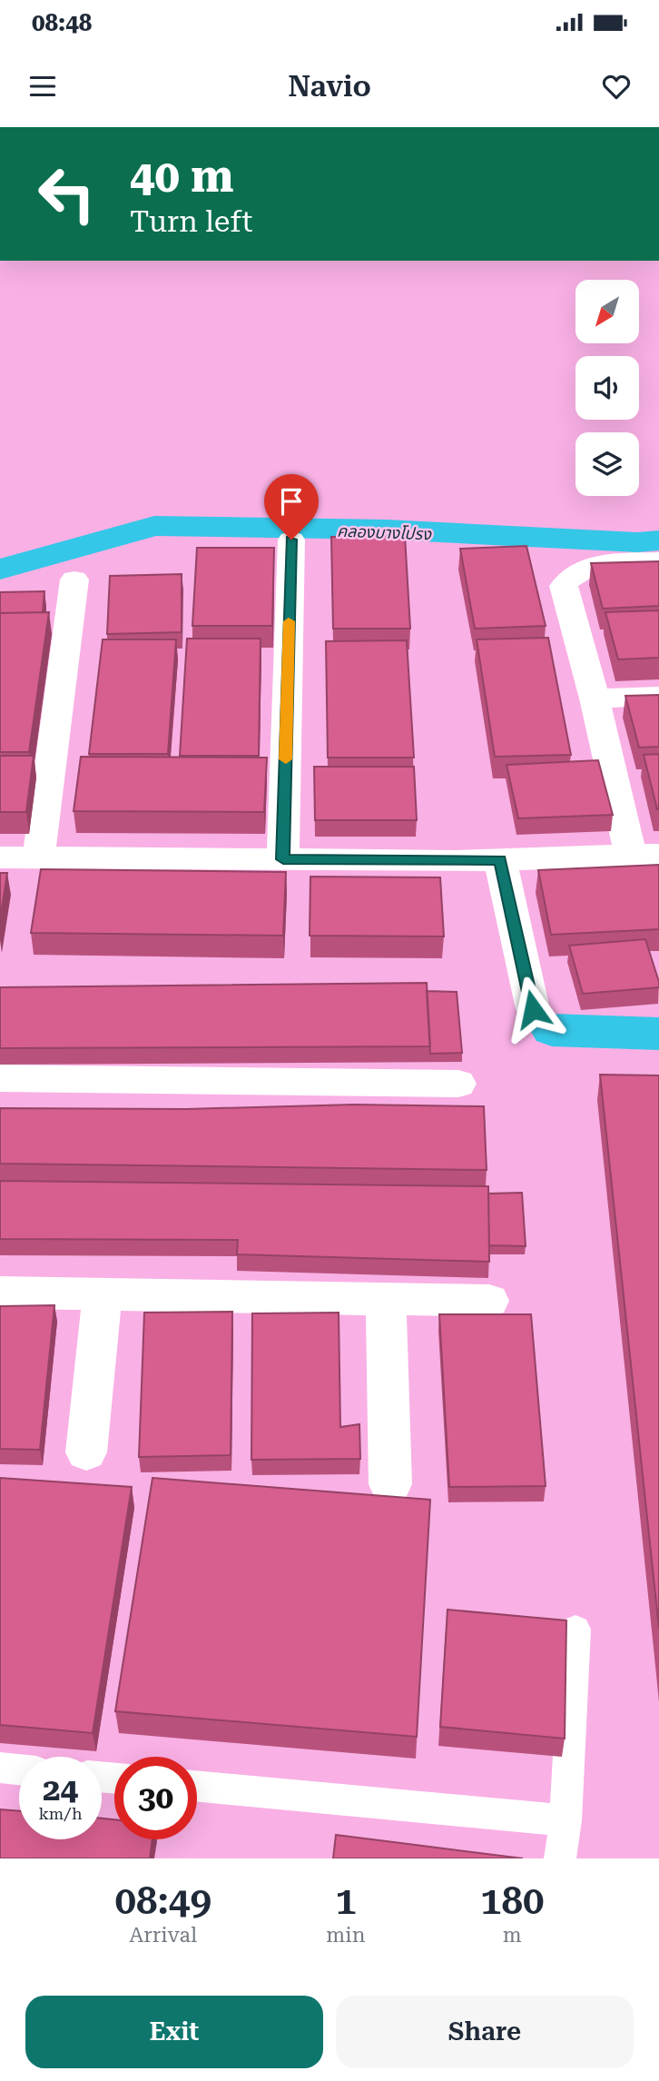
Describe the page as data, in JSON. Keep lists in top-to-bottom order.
{
  "water": ["คลองบางโปรง"],
  "north": "bottom left",
  "page": {
    "status": "08:48",
    "header": "Navio",
    "turn": ["40 m", "Turn left"],
    "speed": "24 km/h",
    "limit": "30",
    "eta": [
      "08:49",
      "Arrival",
      "1",
      "min",
      "180",
      "m"
    ],
    "buttons": ["Exit", "Share"]
  }
}
